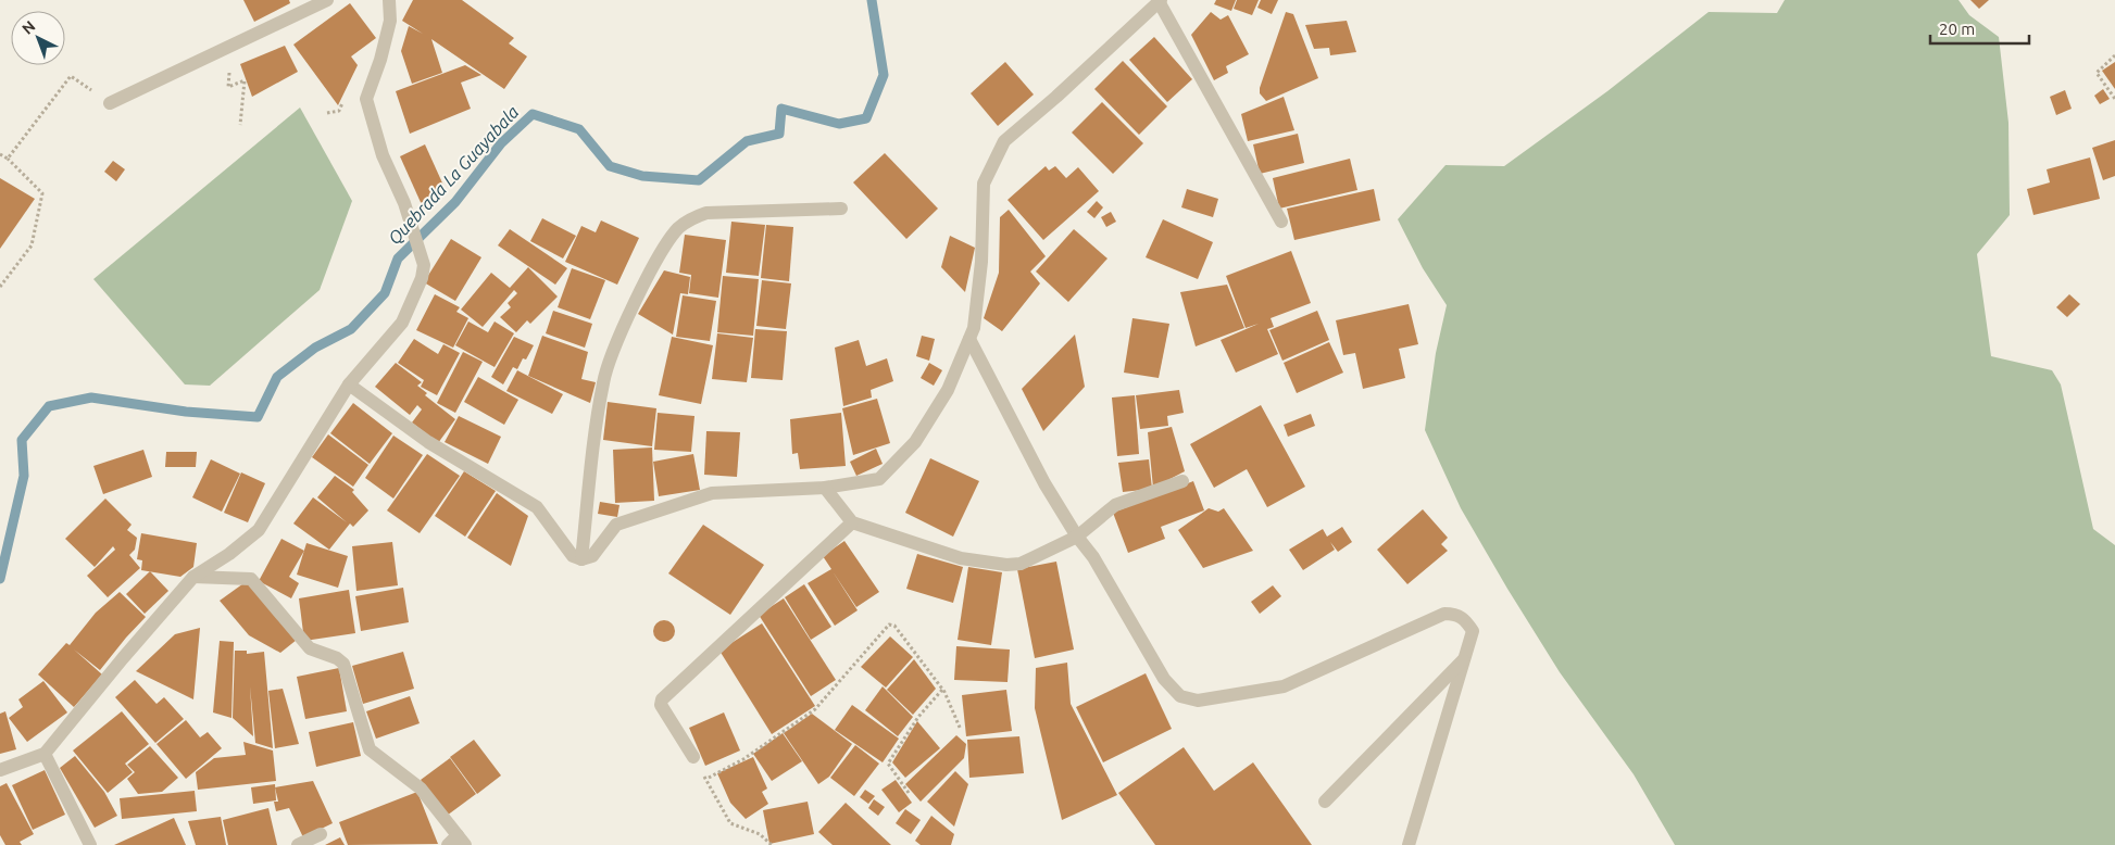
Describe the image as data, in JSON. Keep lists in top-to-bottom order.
{
  "water": ["Quebrada La Guayabala"],
  "scale_bar": "20 m",
  "north": "top left"
}
